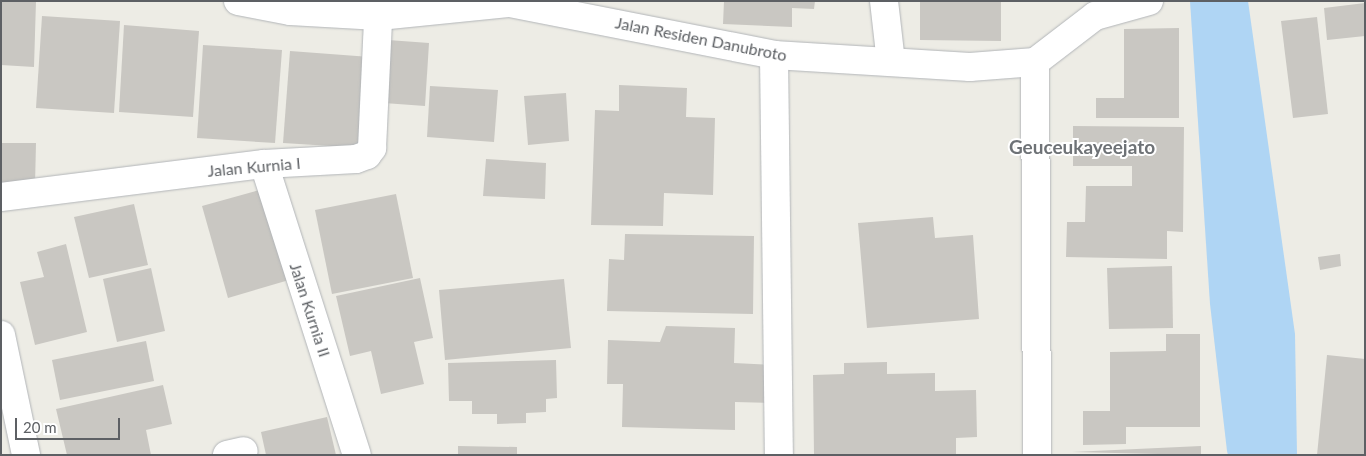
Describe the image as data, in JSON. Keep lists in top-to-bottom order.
{
  "streets": {
    "street": ["Jalan Residen Danubroto", "Jalan Kurnia I", "Jalan Kurnia II"]
  },
  "crossings": [
    ["Jalan Residen Danubroto", "Jalan Kurnia I"],
    ["Jalan Kurnia I", "Jalan Kurnia II"]
  ],
  "districts": ["Geuceukayeejato"],
  "scale_bar": "20 m"
}
